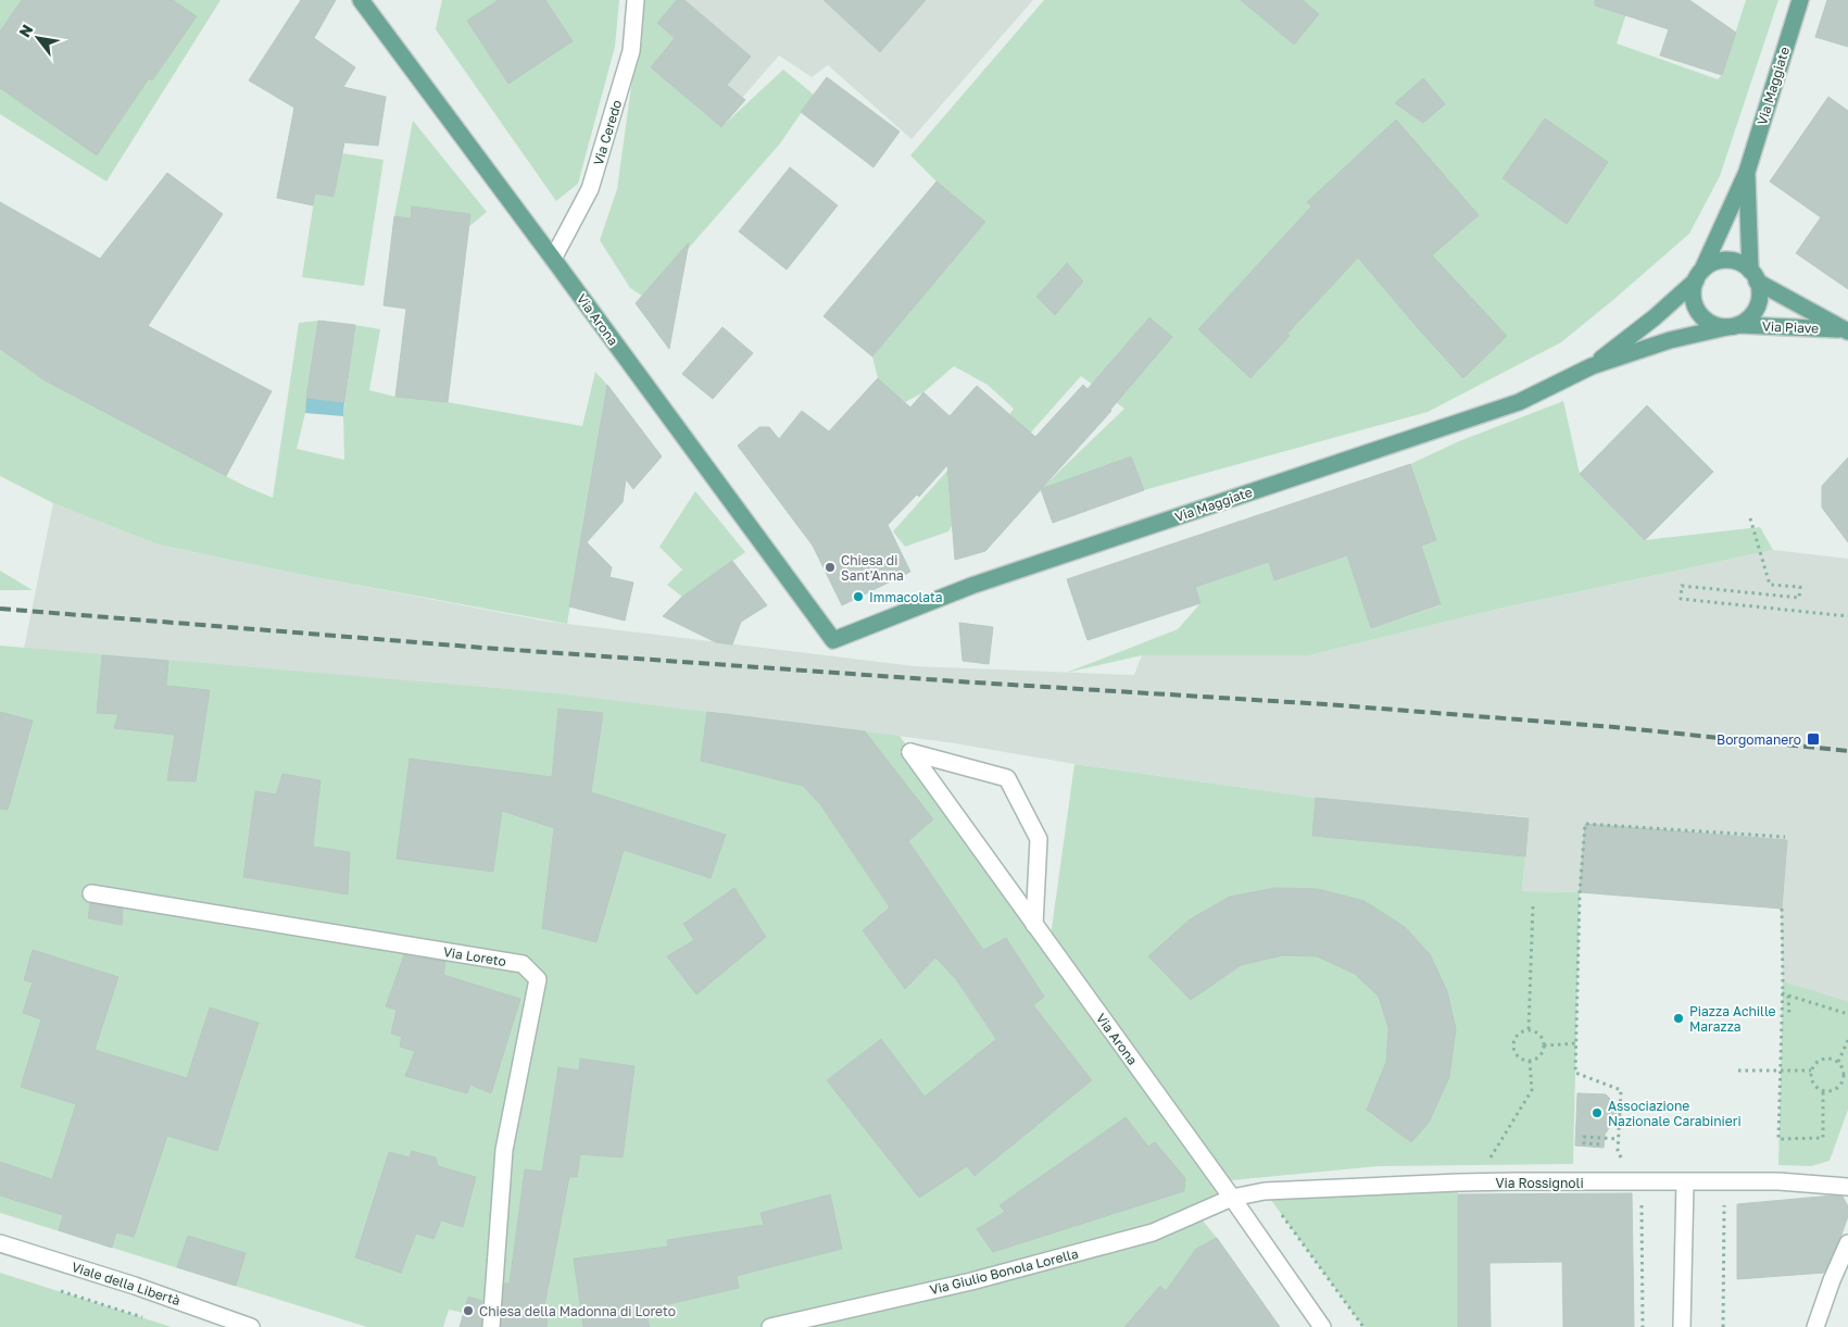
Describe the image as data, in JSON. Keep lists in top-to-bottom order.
{
  "streets": {
    "main road": ["Via Maggiate", "Via Arona", "Via Piave"],
    "street": [
      "Via Ceredo",
      "Via Loreto",
      "Via Rossignoli",
      "Via Giulio Bonola Lorella",
      "Viale della Libertà"
    ]
  },
  "crossings": [
    ["Via Maggiate", "Via Arona"],
    ["Via Maggiate", "Via Piave"],
    ["Via Ceredo", "Via Arona"],
    ["Via Arona", "Via Rossignoli"],
    ["Via Arona", "Via Giulio Bonola Lorella"],
    ["Via Rossignoli", "Via Giulio Bonola Lorella"]
  ],
  "places": {
    "other": [
      "Chiesa di Sant'Anna",
      "Immacolata",
      "Piazza Achille Marazza",
      "Associazione Nazionale Carabinieri",
      "Chiesa della Madonna di Loreto"
    ],
    "transit": ["Borgomanero"]
  },
  "north": "top left"
}
